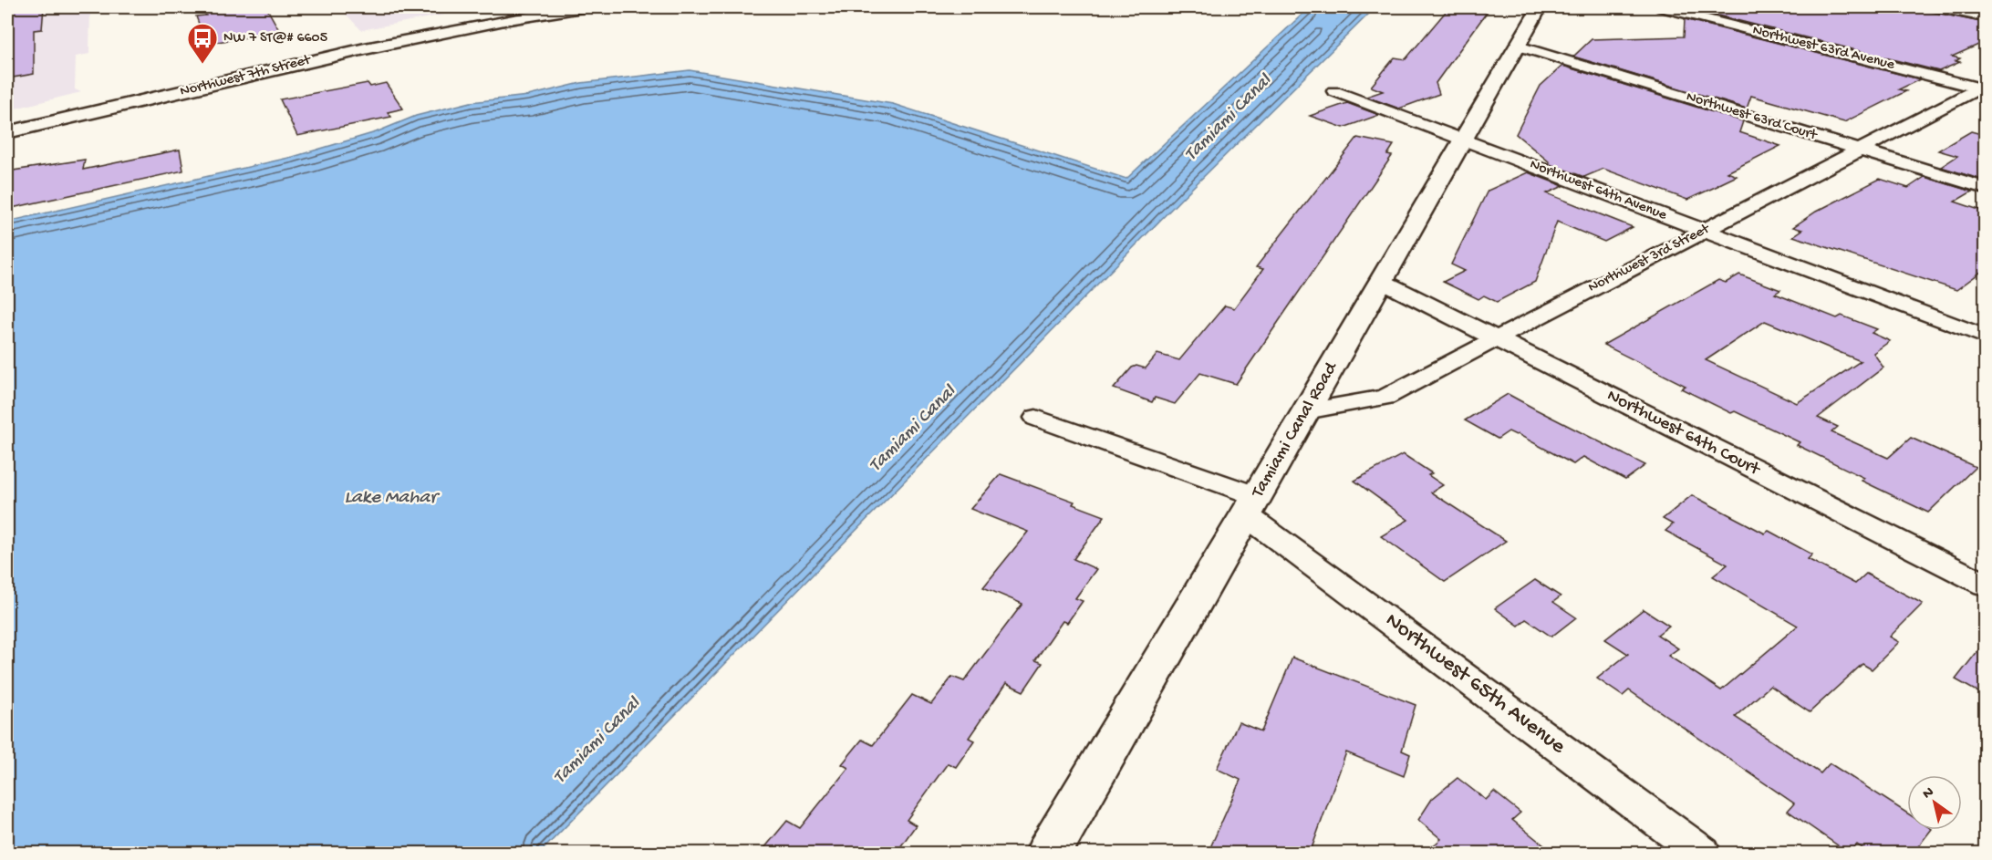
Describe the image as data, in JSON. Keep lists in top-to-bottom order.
{
  "streets": {
    "street": [
      "Northwest 63rd Avenue",
      "Northwest 7th Street",
      "Northwest 63rd Court",
      "Northwest 64th Avenue",
      "Northwest 3rd Street",
      "Tamiami Canal Road",
      "Northwest 64th Court",
      "Northwest 65th Avenue"
    ]
  },
  "crossings": [
    ["Northwest 63rd Avenue", "Northwest 3rd Street"],
    ["Northwest 63rd Court", "Northwest 3rd Street"],
    ["Northwest 63rd Court", "Tamiami Canal Road"],
    ["Northwest 64th Avenue", "Northwest 3rd Street"],
    ["Northwest 64th Avenue", "Tamiami Canal Road"],
    ["Northwest 3rd Street", "Tamiami Canal Road"],
    ["Northwest 3rd Street", "Northwest 64th Court"],
    ["Tamiami Canal Road", "Northwest 64th Court"],
    ["Tamiami Canal Road", "Northwest 65th Avenue"]
  ],
  "water": ["Tamiami Canal", "Lake Mahar"],
  "places": {
    "bus stop": ["NW 7 ST@# 6605"]
  },
  "north": "top left"
}
